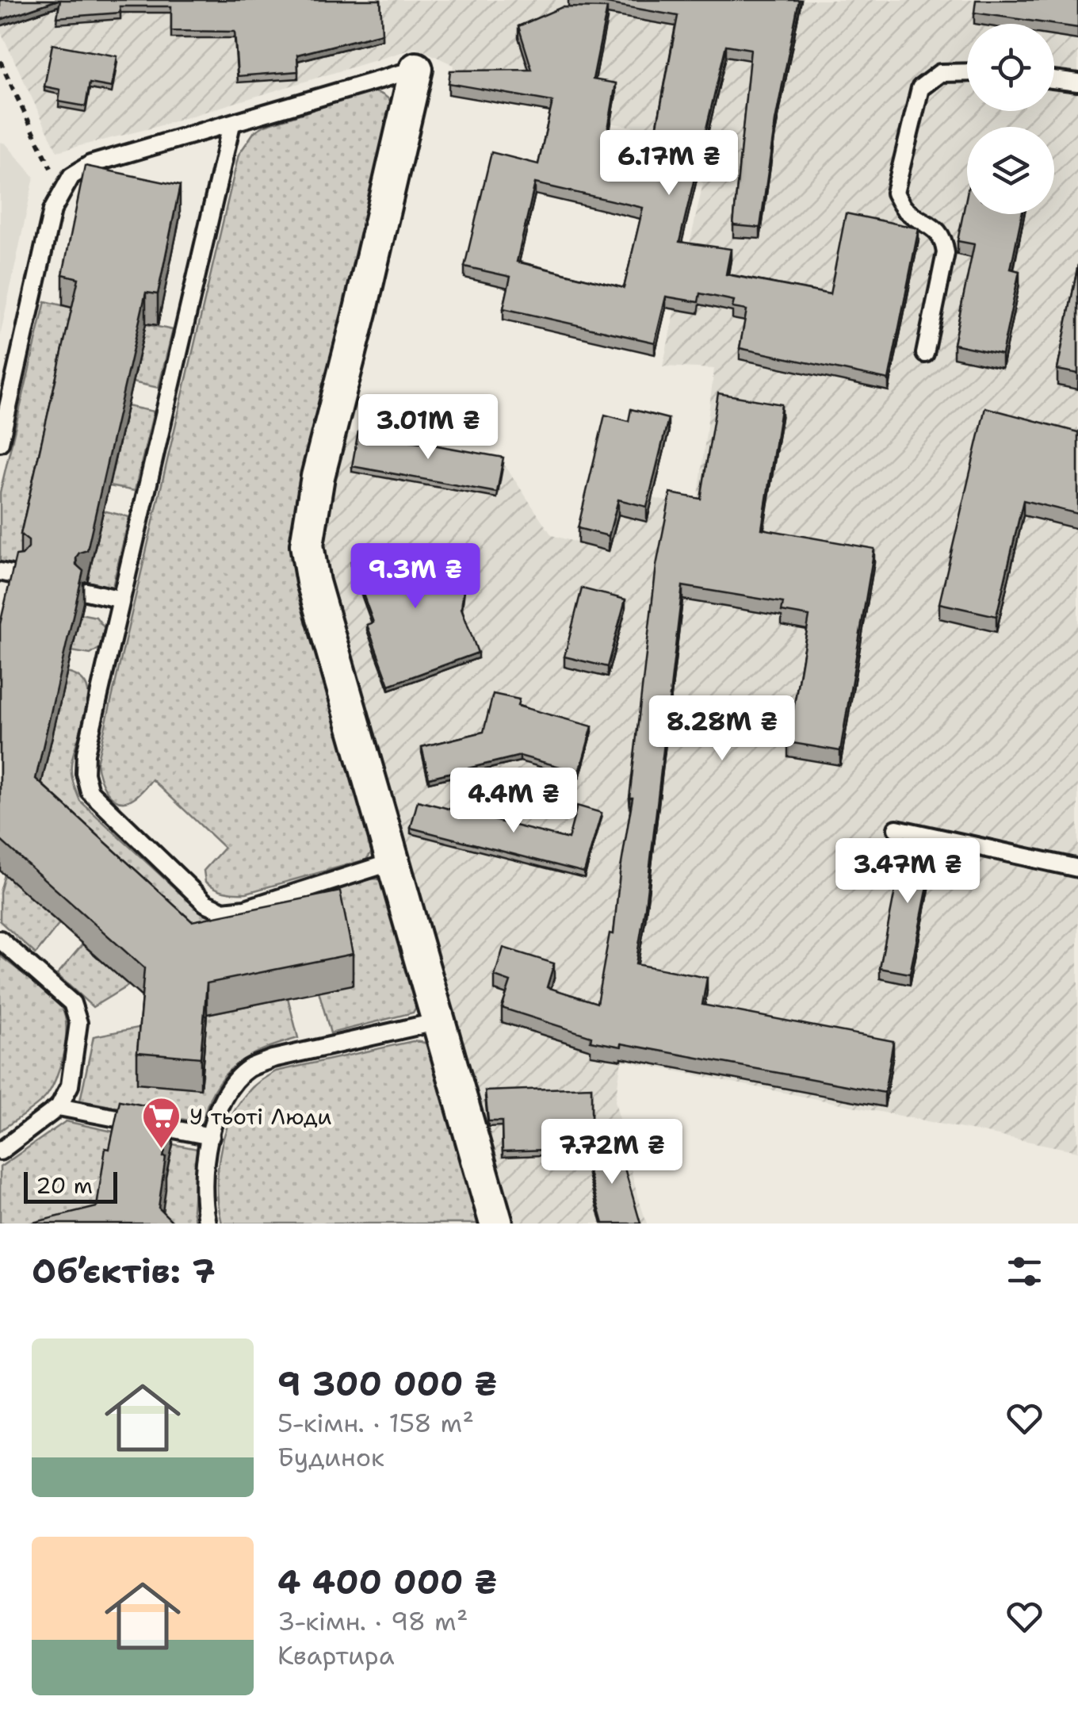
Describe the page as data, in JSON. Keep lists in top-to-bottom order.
{
  "places": {
    "supermarket": ["У тьоті Люди"]
  },
  "scale_bar": "20 m",
  "page": {
    "price": [
      "6.17M ₴",
      "3.01M ₴",
      "9.3M ₴",
      "8.28M ₴",
      "4.4M ₴",
      "3.47M ₴",
      "7.72M ₴"
    ],
    "scale": "20 m",
    "heading": "Об’єктів: 7",
    "list": [
      {
        "name": "9 300 000 ₴",
        "note": "5-кімн. · 158 m² · Будинок"
      },
      {
        "name": "4 400 000 ₴",
        "note": "3-кімн. · 98 m² · Квартира"
      }
    ]
  }
}
